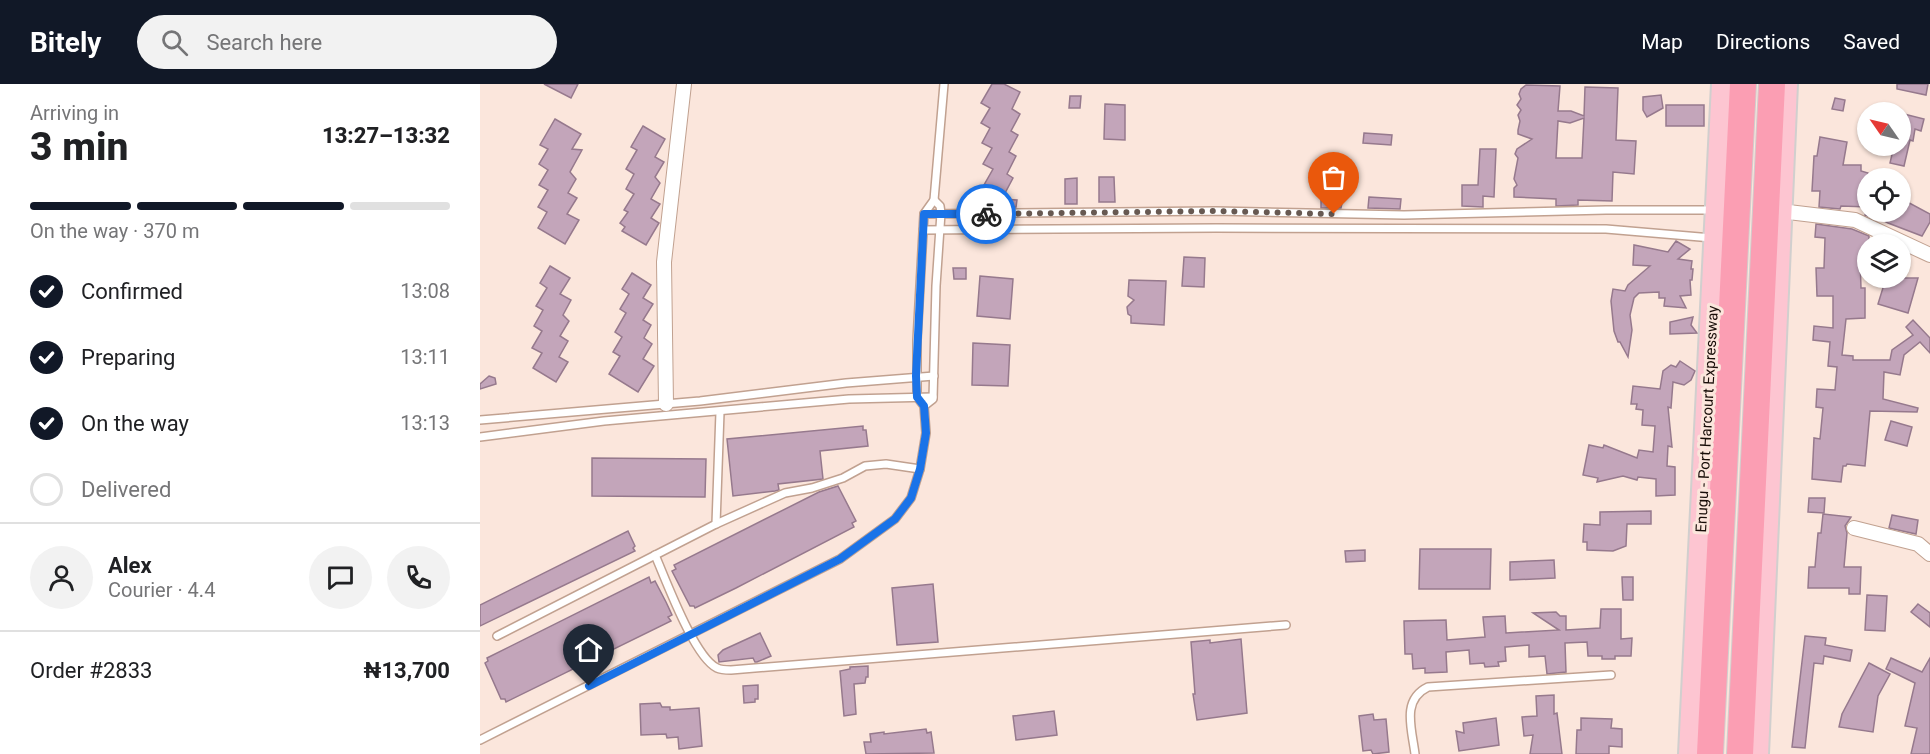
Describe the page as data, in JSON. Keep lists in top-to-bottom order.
{
  "streets": {
    "highway": ["Enugu - Port Harcourt Expressway"]
  },
  "north": "top left",
  "page": {
    "header": "Bitely",
    "search": "Search here",
    "nav": ["Map", "Directions", "Saved"],
    "heading": ["3 min", "Arriving in", "13:27–13:32"],
    "panel": [
      "Alex",
      "Courier · 4.4",
      "Order #2833",
      "₦13,700"
    ],
    "bar": "On the way · 370 m",
    "list": [
      ["Confirmed", "13:08"],
      ["Preparing", "13:11"],
      ["On the way", "13:13"],
      "Delivered"
    ]
  }
}
